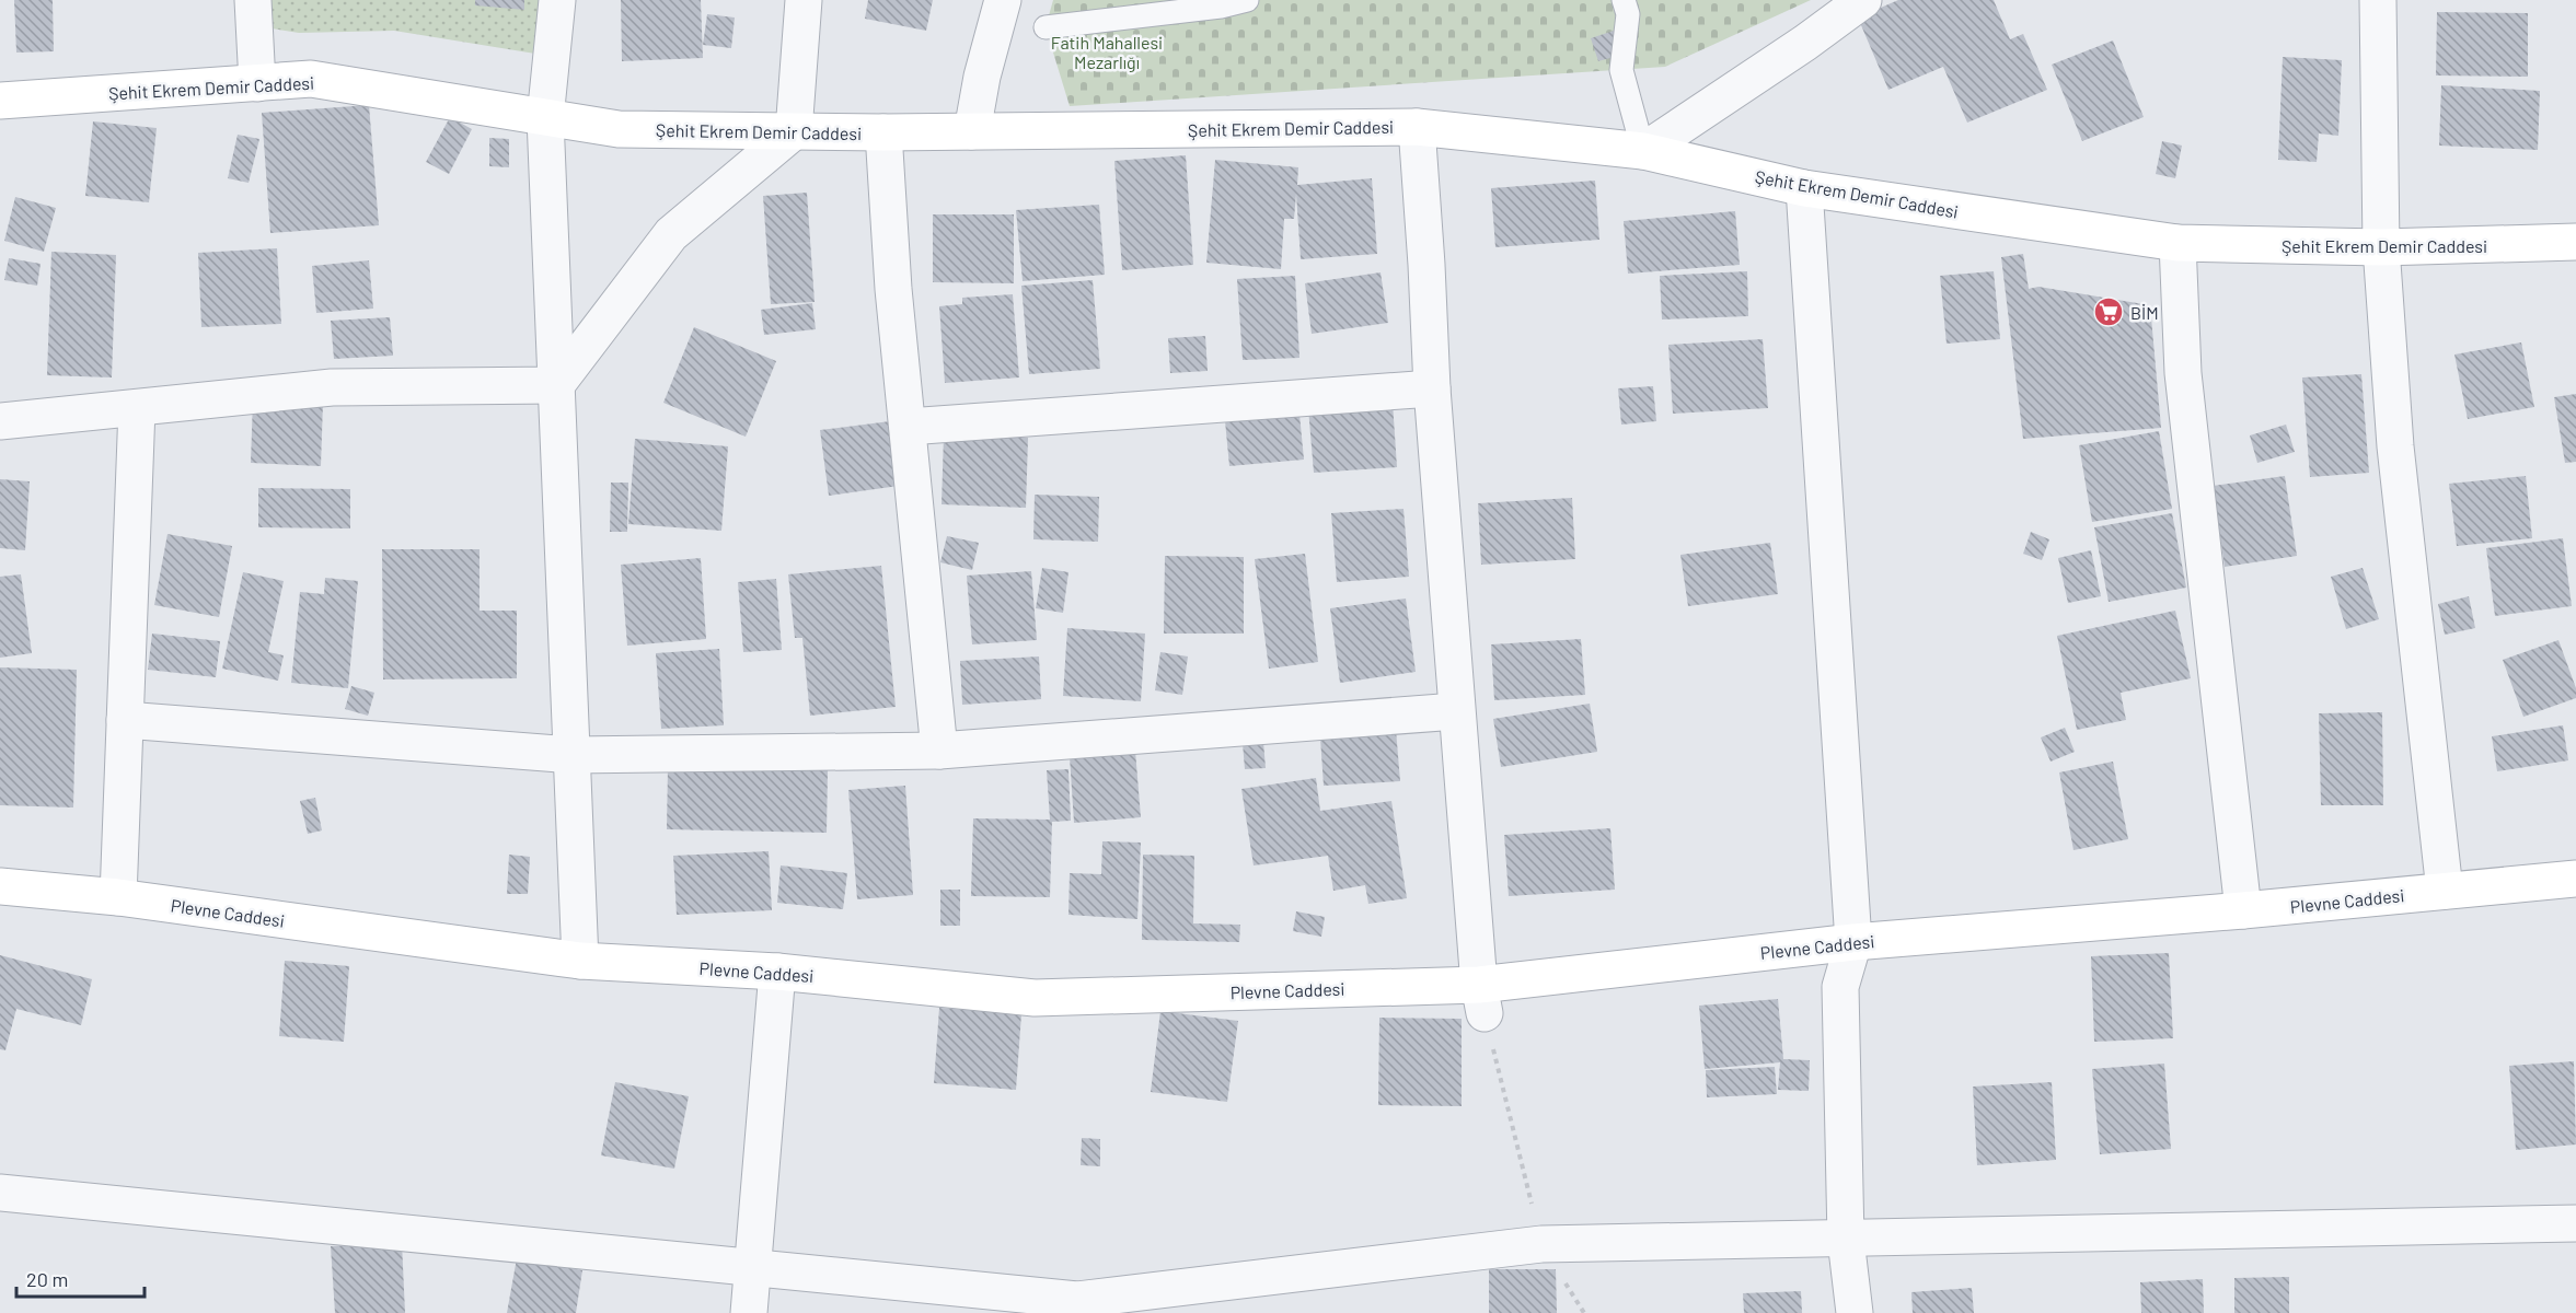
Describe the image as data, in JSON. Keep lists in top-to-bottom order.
{
  "streets": {
    "street": ["Şehit Ekrem Demir Caddesi", "Plevne Caddesi"]
  },
  "parks": ["Fatih Mahallesi Mezarlığı"],
  "places": {
    "supermarket": ["BİM"]
  },
  "scale_bar": "20 m"
}
